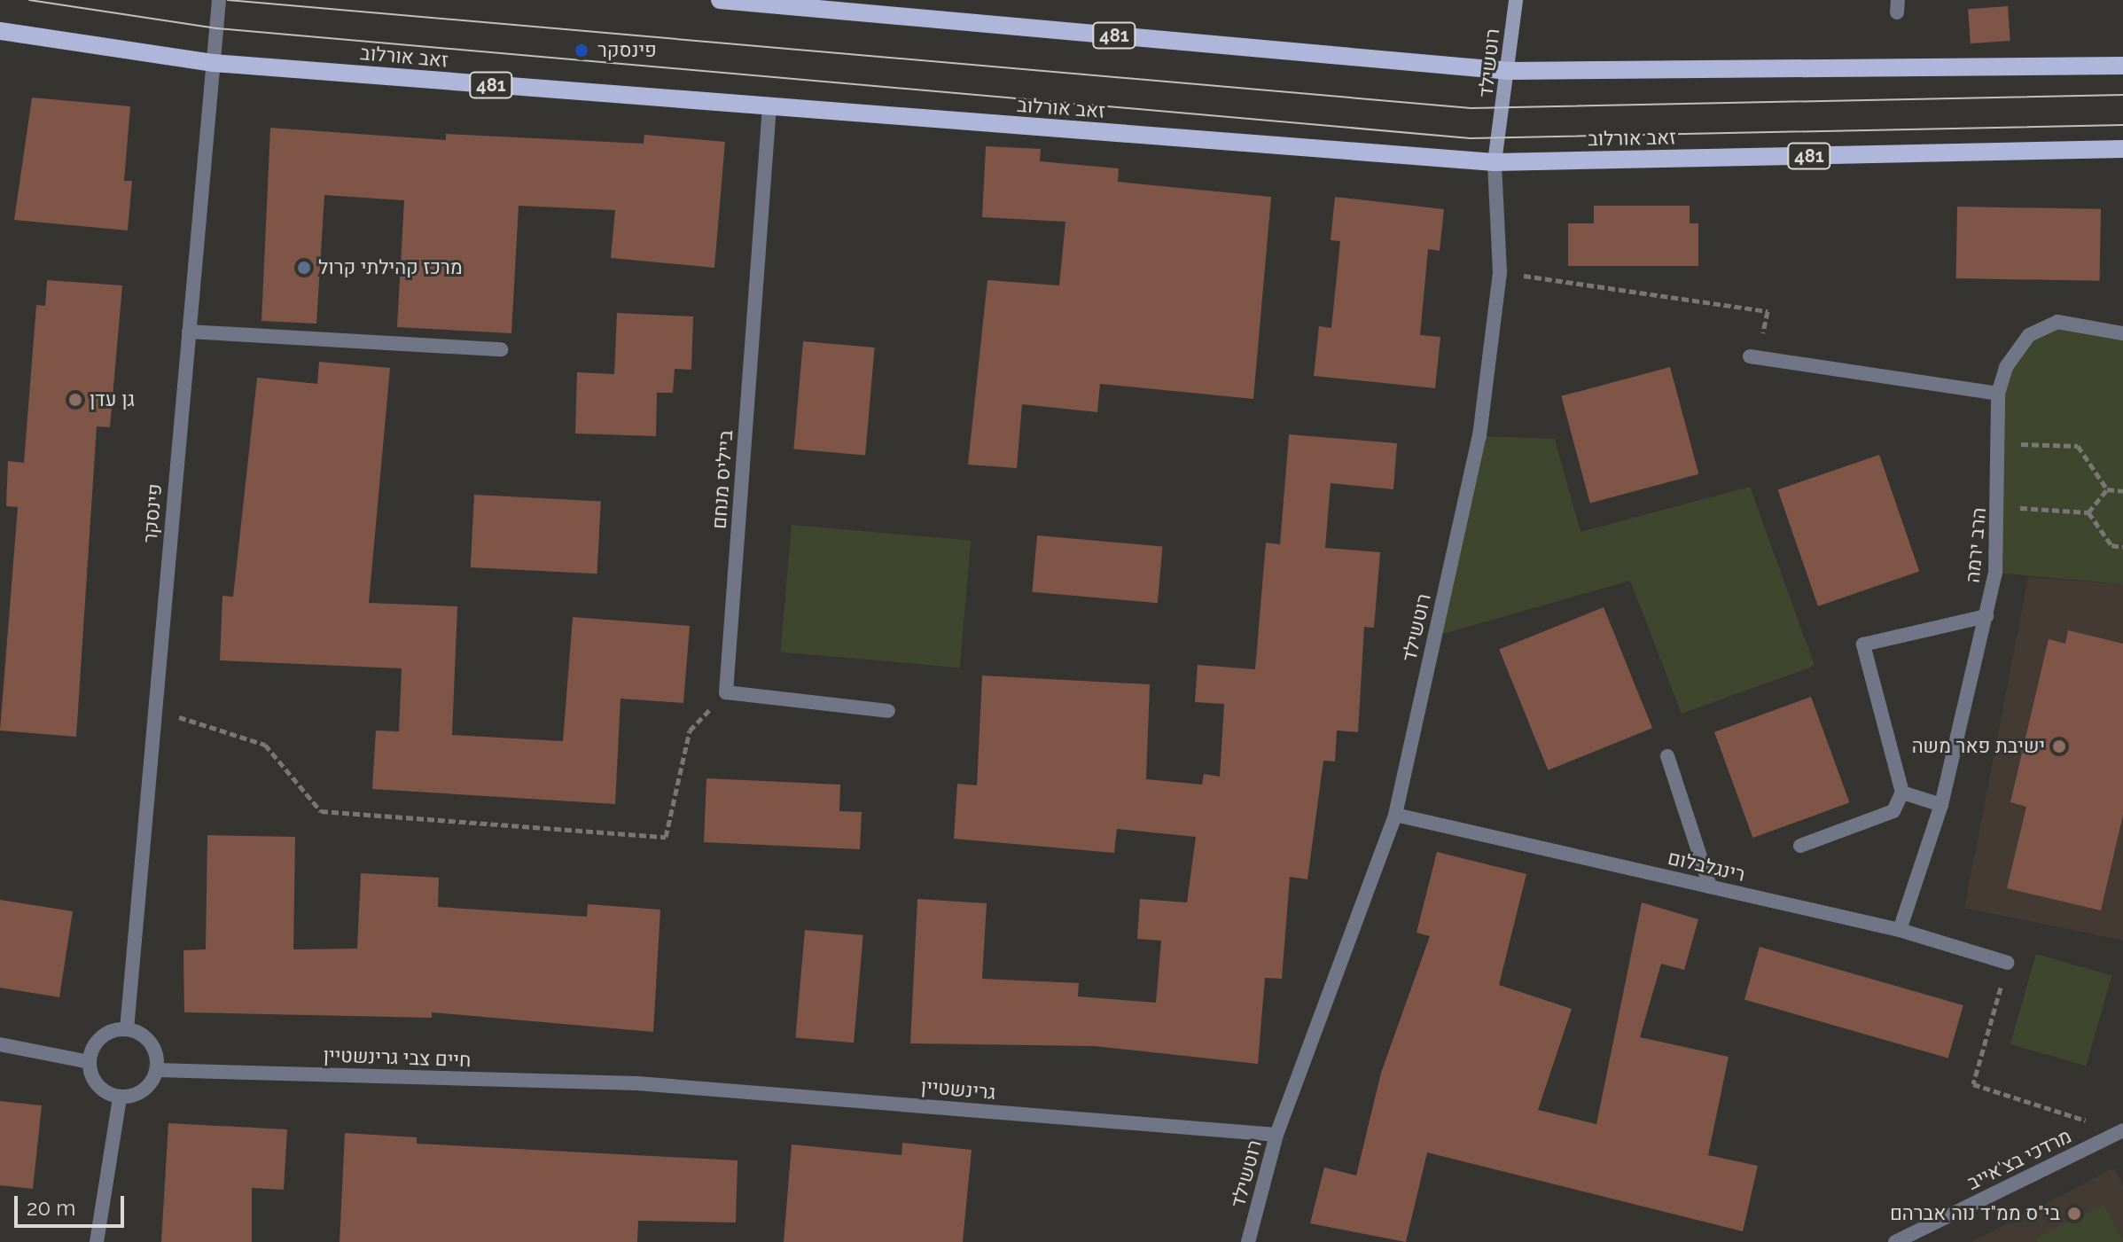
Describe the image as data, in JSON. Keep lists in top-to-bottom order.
{
  "streets": {
    "main road": ["481", "זאב אורלוב"],
    "street": [
      "רוטשילד",
      "בייליס מנחם",
      "פינסקר",
      "הרב ירמה",
      "רינגלבלום",
      "חיים צבי גרינשטיין",
      "גרינשטיין",
      "מרדכי בצ'אייב"
    ]
  },
  "crossings": [
    ["481", "רוטשילד"],
    ["זאב אורלוב", "רוטשילד"],
    ["זאב אורלוב", "בייליס מנחם"],
    ["זאב אורלוב", "פינסקר"],
    ["רוטשילד", "רינגלבלום"],
    ["רוטשילד", "גרינשטיין"],
    ["פינסקר", "חיים צבי גרינשטיין"],
    ["הרב ירמה", "רינגלבלום"],
    ["חיים צבי גרינשטיין", "גרינשטיין"]
  ],
  "places": [
    "פינסקר",
    "מרכז קהילתי קרול",
    "גן עדן",
    "ישיבת פאר משה",
    "בי\"ס ממ\"ד נוה אברהם"
  ],
  "scale_bar": "20 m"
}
